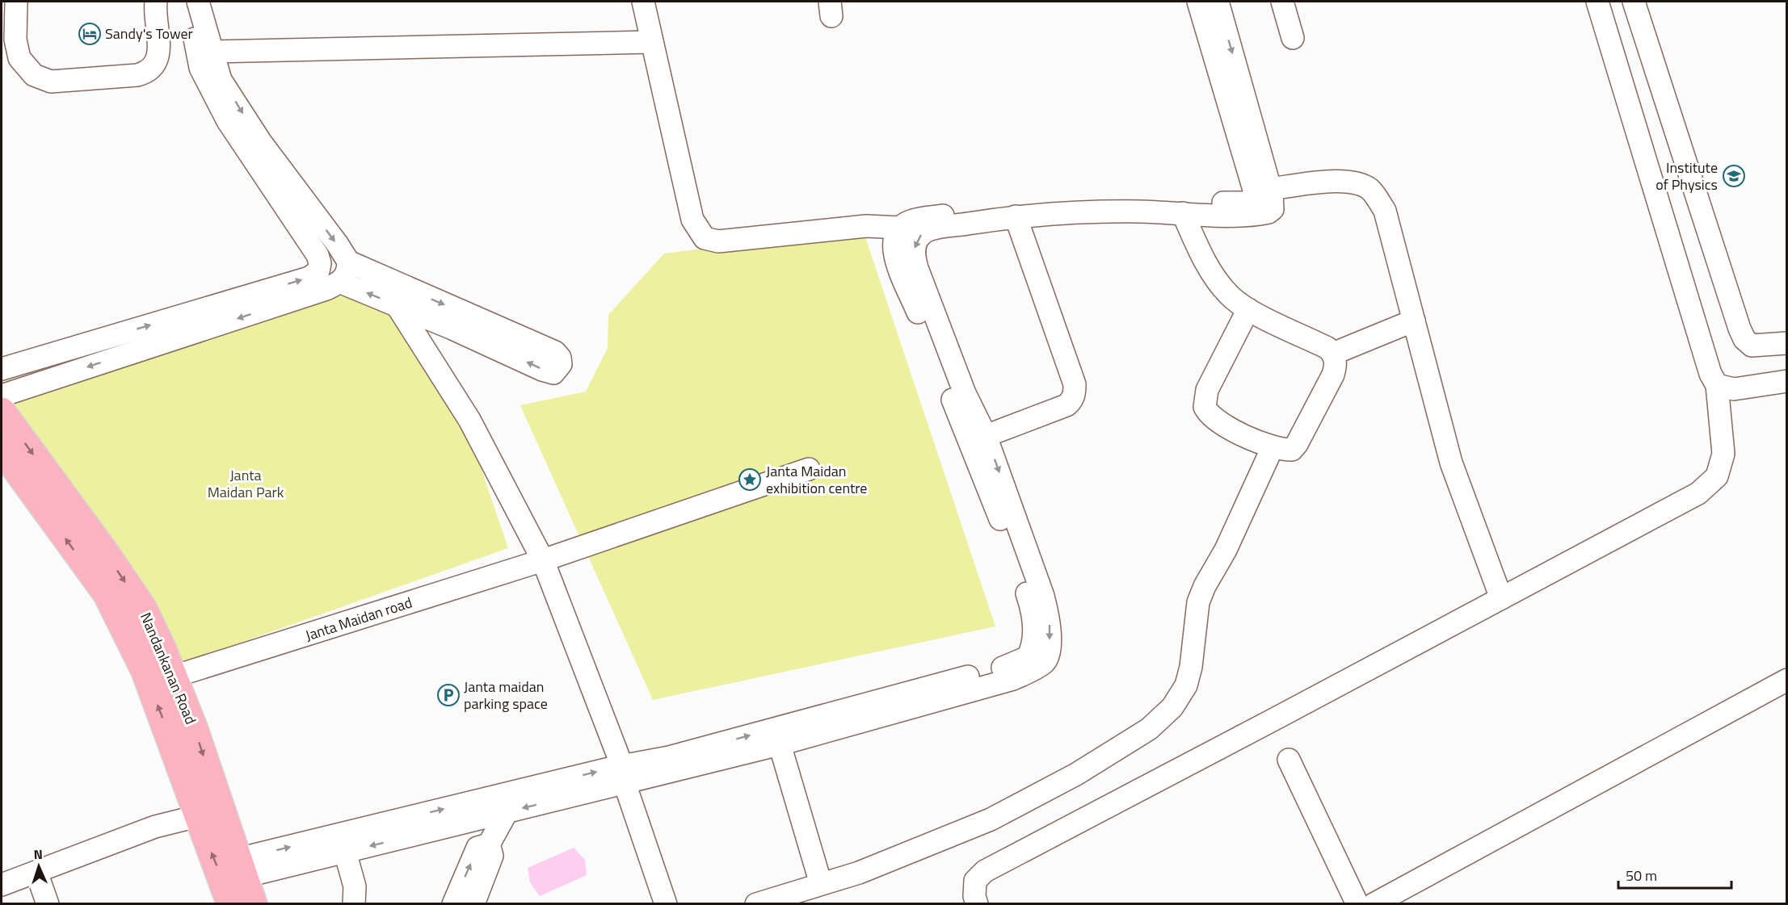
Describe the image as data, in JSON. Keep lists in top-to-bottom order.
{
  "streets": {
    "main road": ["Nandankanan Road"],
    "street": ["Janta Maidan road"]
  },
  "crossings": [
    ["Janta Maidan road", "Nandankanan Road"]
  ],
  "parks": ["Janta Maidan Park"],
  "places": {
    "hotel": ["Sandy's Tower"],
    "school or university": ["Institute of Physics"],
    "place": ["Janta Maidan exhibition centre"],
    "parking": ["Janta maidan parking space"]
  },
  "scale_bar": "50 m",
  "north": "top"
}
